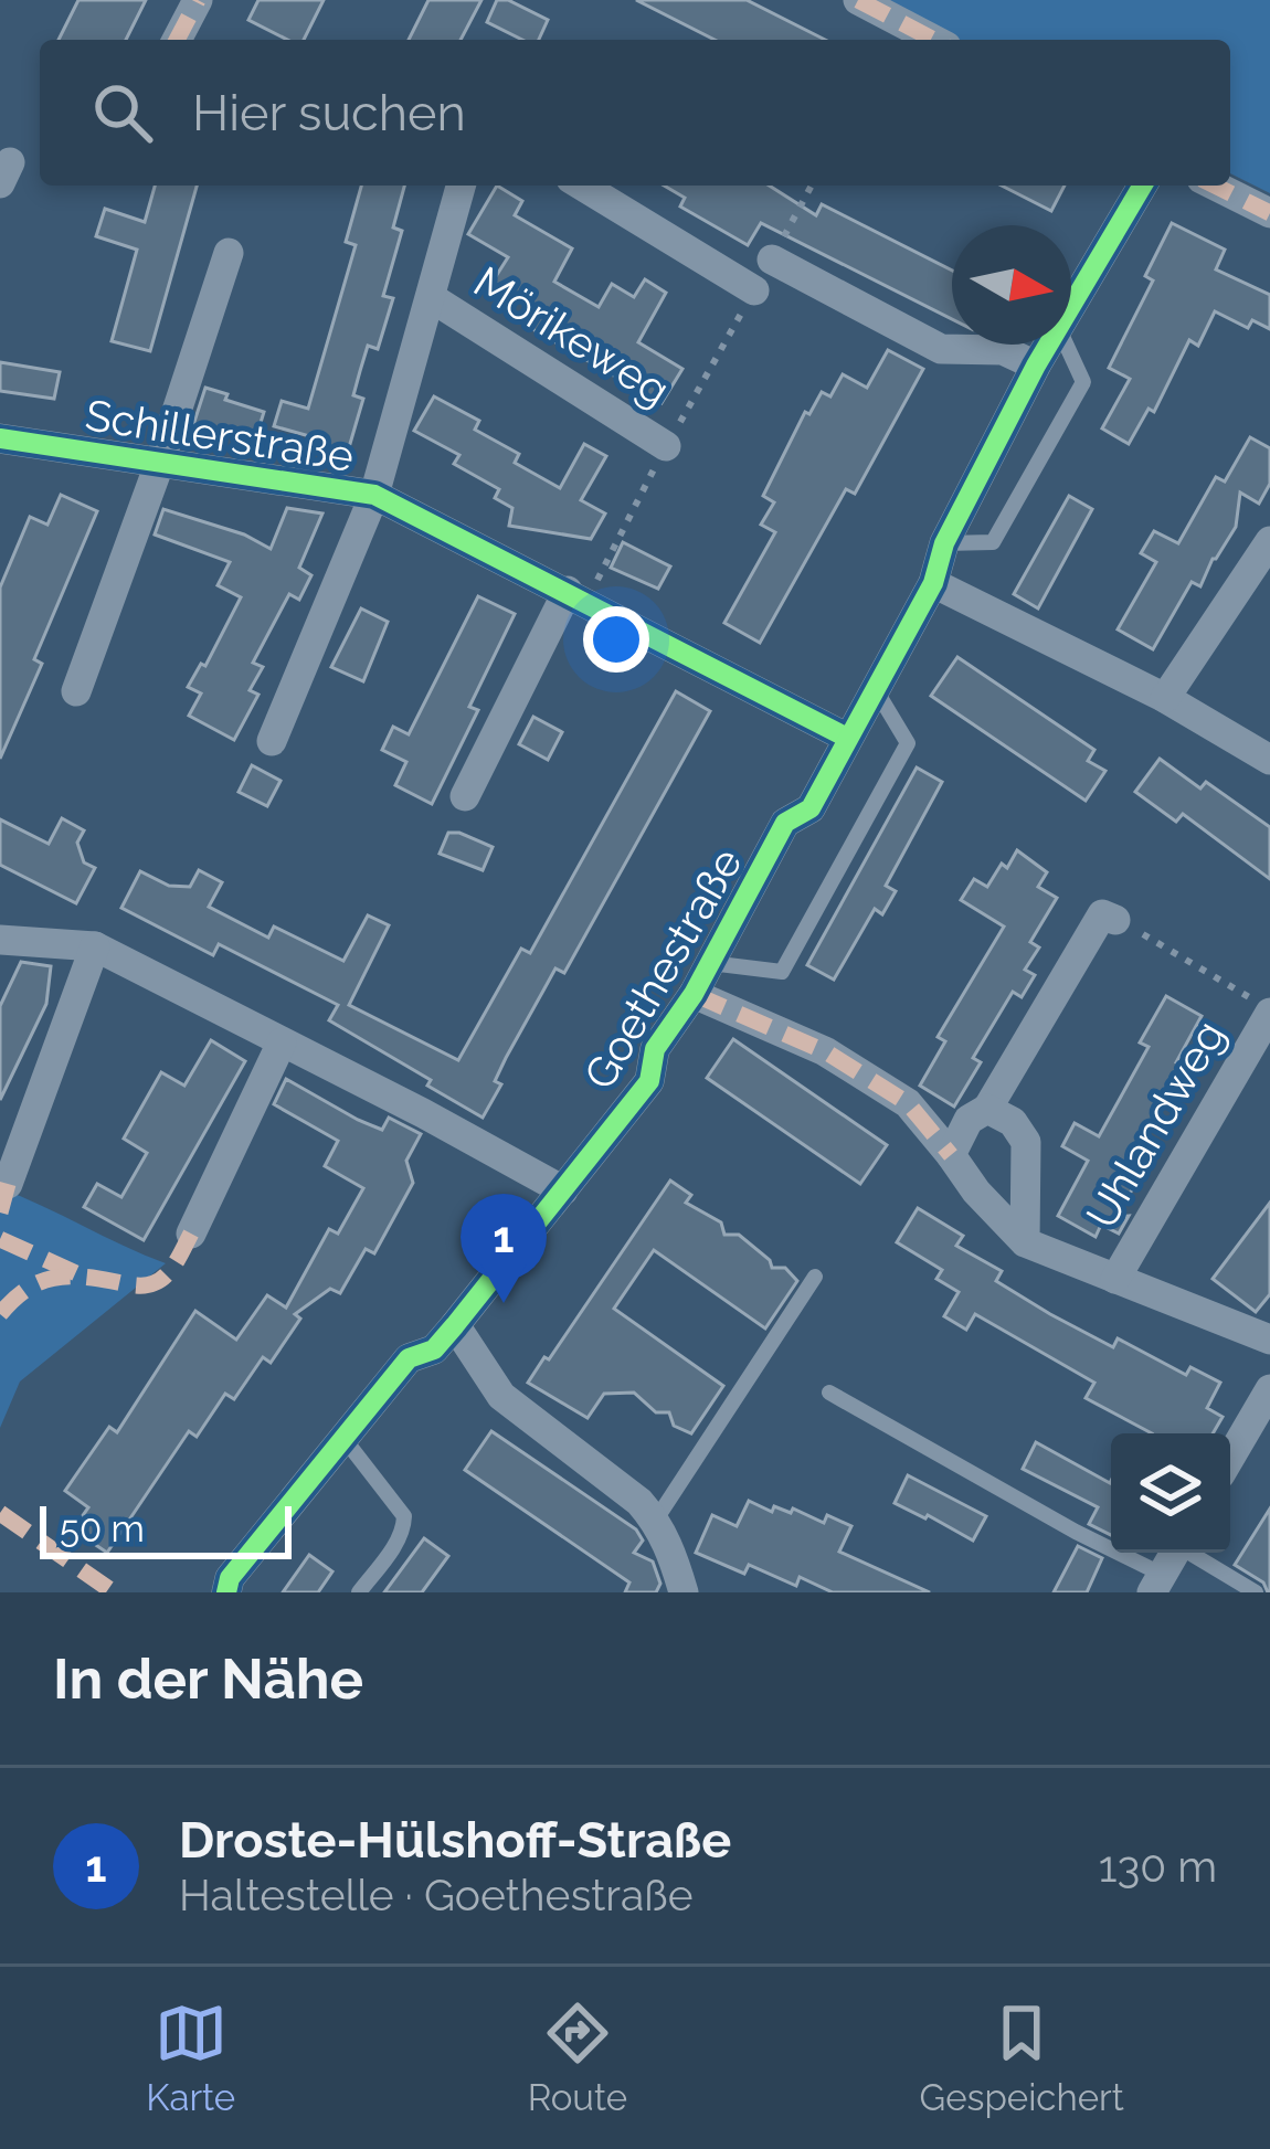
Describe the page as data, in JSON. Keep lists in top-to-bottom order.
{
  "streets": {
    "street": [
      "Mörikeweg",
      "Schillerstraße",
      "Goethestraße",
      "Uhlandweg"
    ]
  },
  "crossings": [
    ["Schillerstraße", "Goethestraße"]
  ],
  "scale_bar": "50 m",
  "north": "right",
  "page": {
    "search": "Hier suchen",
    "pins": "1",
    "scale": "50 m",
    "heading": "In der Nähe",
    "list": [
      {
        "mark": "1",
        "name": "Droste-Hülshoff-Straße",
        "note": "Haltestelle · Goethestraße",
        "value": "130 m"
      }
    ],
    "nav": ["Karte", "Route", "Gespeichert"]
  }
}
